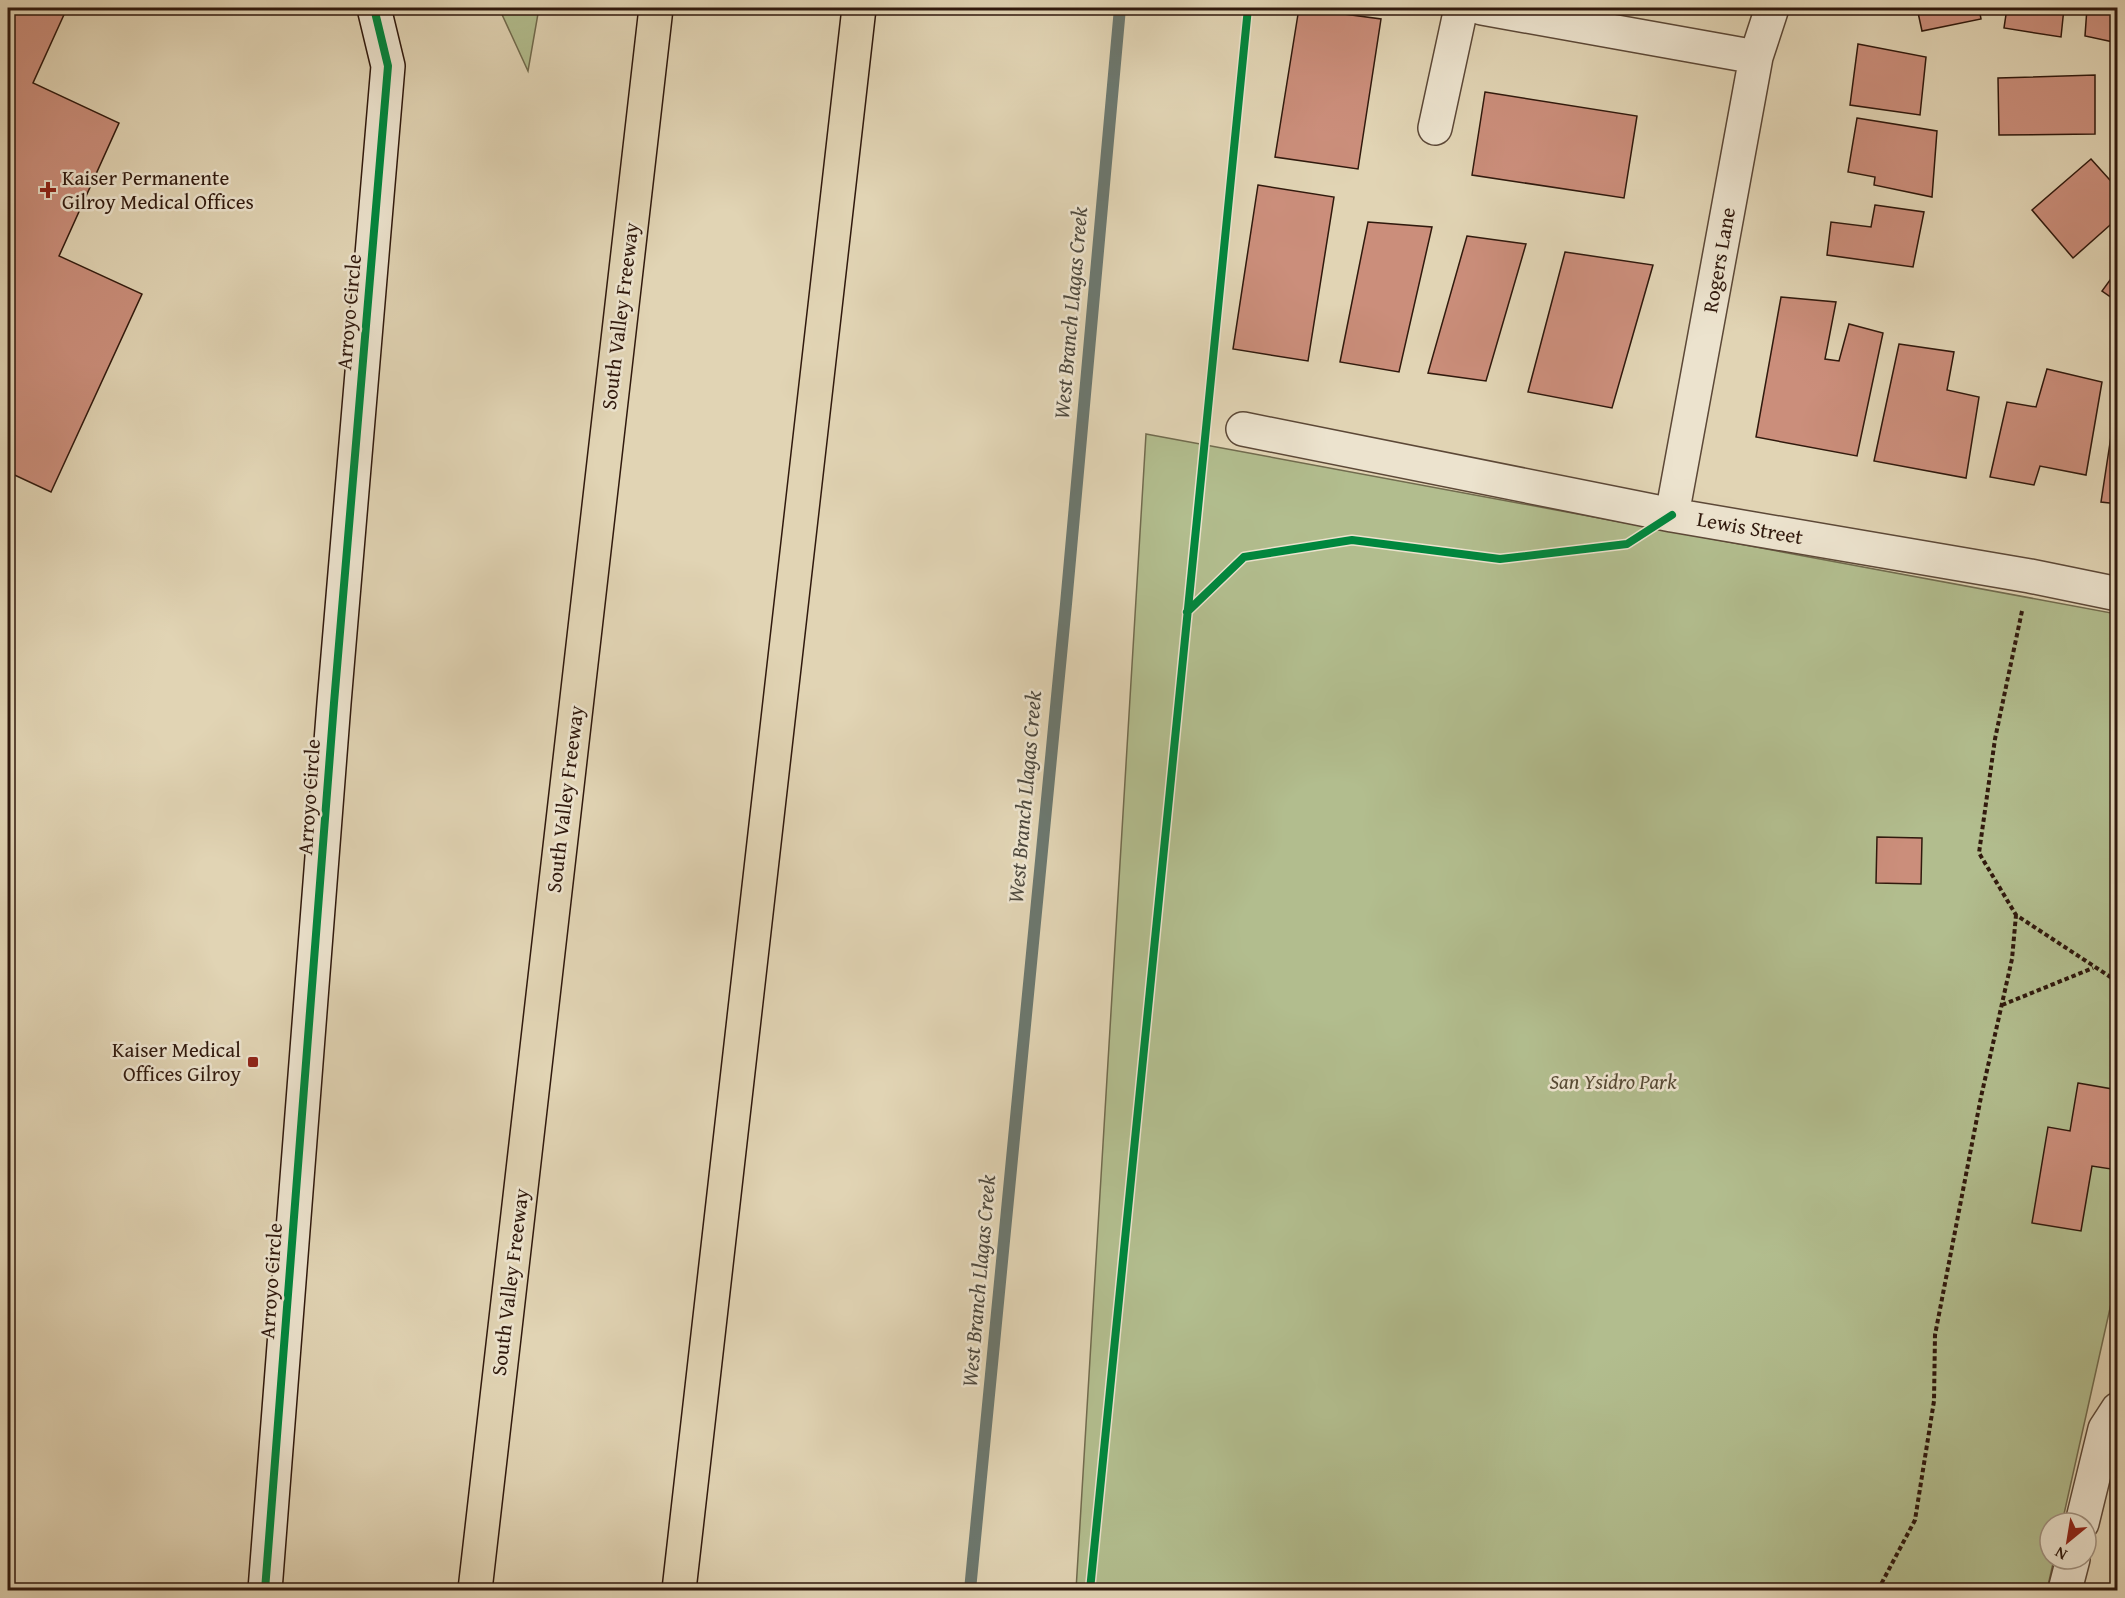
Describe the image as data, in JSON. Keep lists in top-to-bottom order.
{
  "streets": {
    "highway": ["South Valley Freeway"],
    "street": ["Rogers Lane", "Arroyo Circle", "Lewis Street"]
  },
  "crossings": [
    ["Rogers Lane", "Lewis Street"]
  ],
  "water": ["West Branch Llagas Creek"],
  "parks": ["San Ysidro Park"],
  "places": {
    "health": ["Kaiser Permanente Gilroy Medical Offices"],
    "transit": ["Kaiser Medical Offices Gilroy"]
  },
  "north": "bottom left"
}
